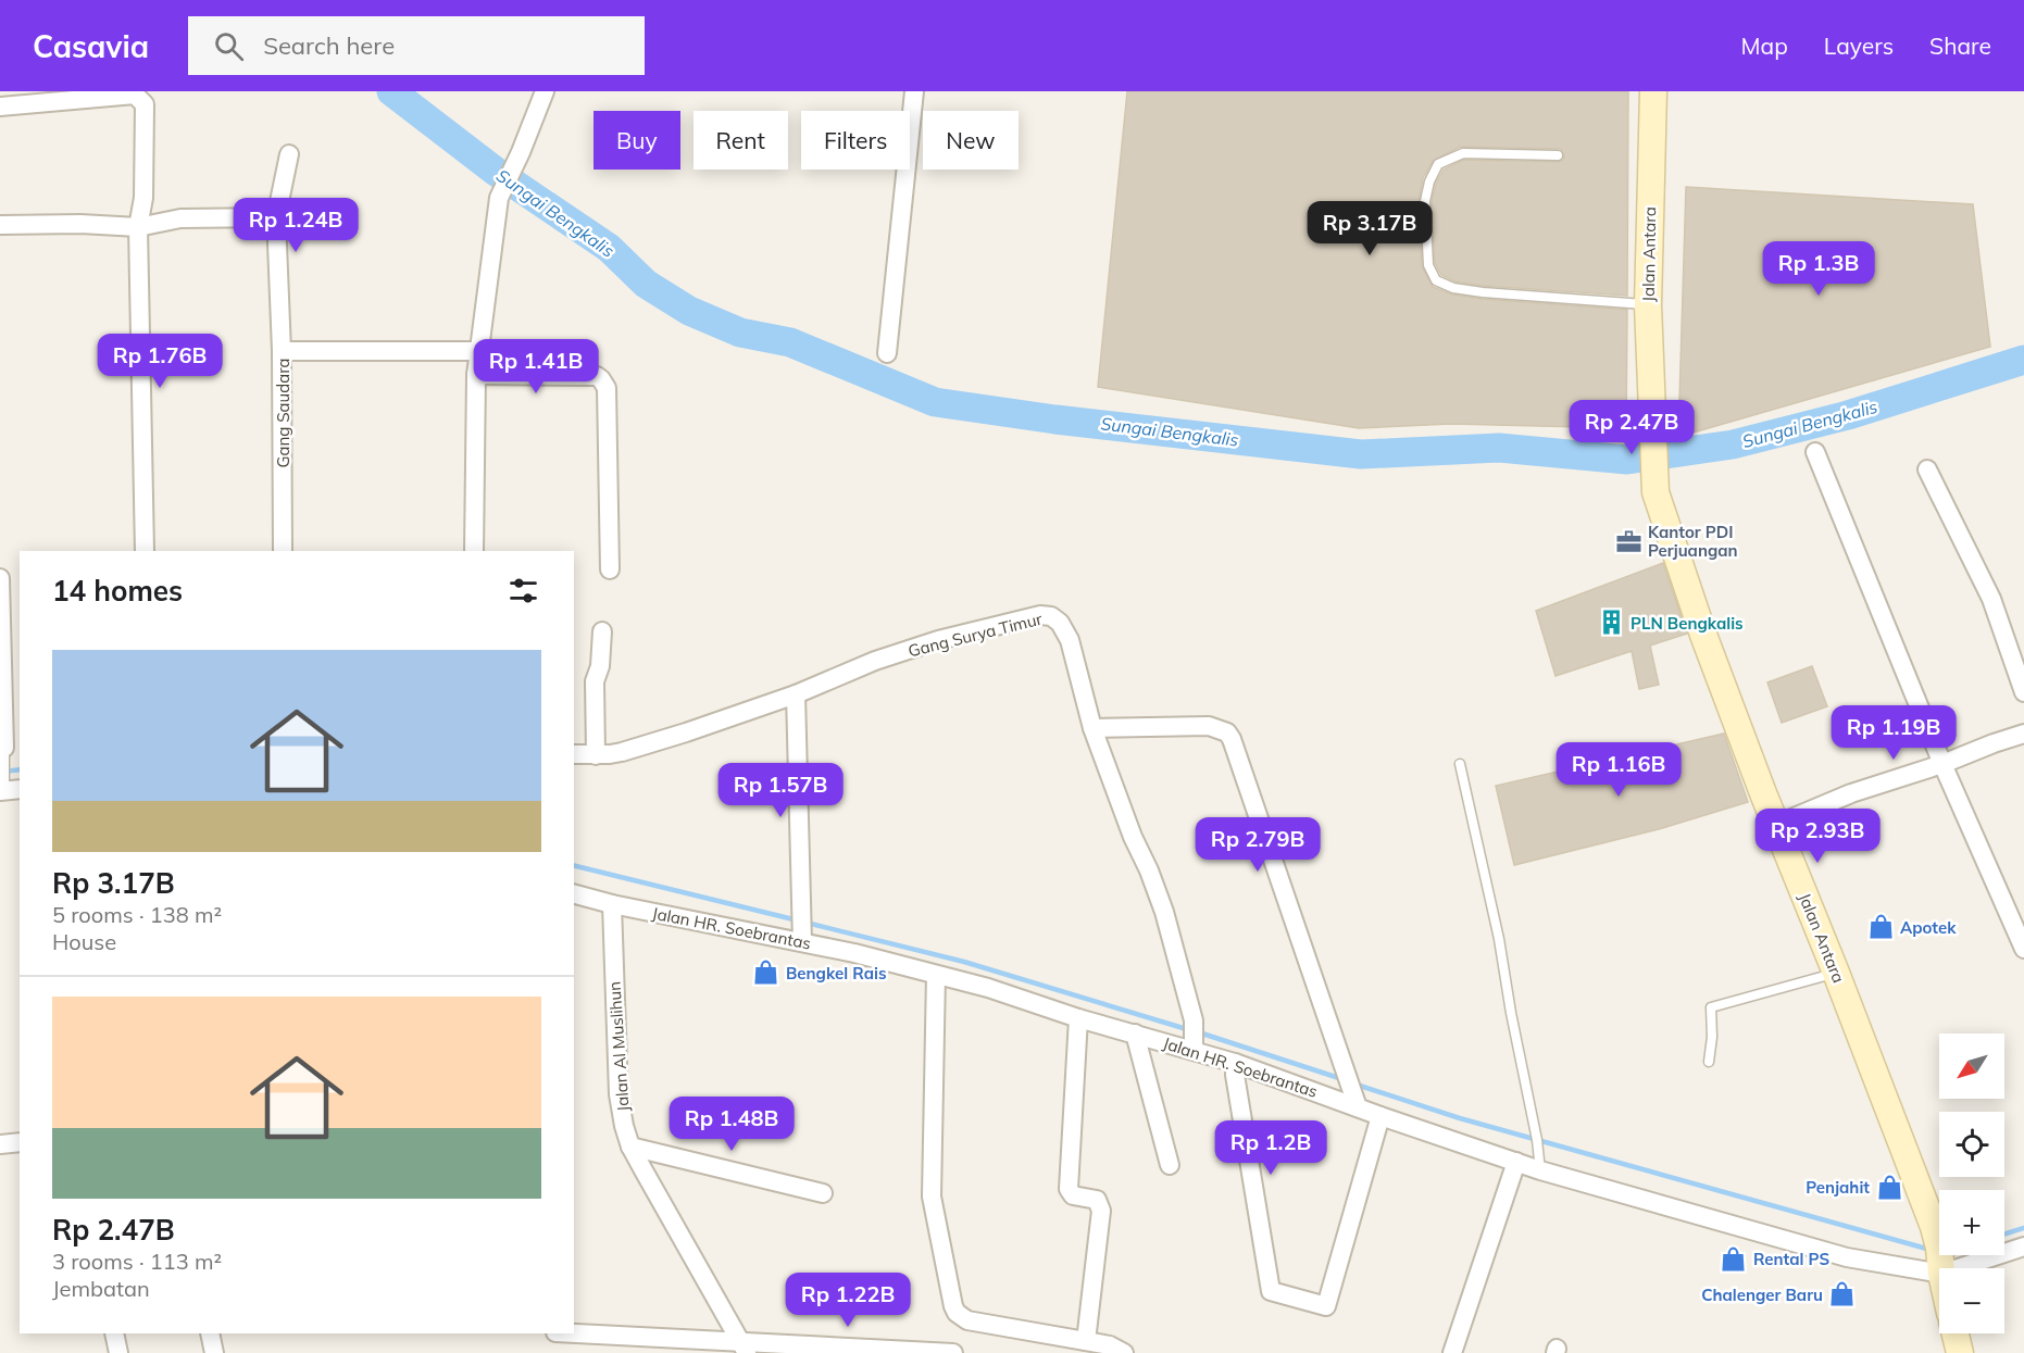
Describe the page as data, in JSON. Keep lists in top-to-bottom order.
{
  "streets": {
    "street": [
      "Jalan Antara",
      "Gang Saudara",
      "Gang Surya Timur",
      "Jalan HR. Soebrantas",
      "Jalan Al Muslihun"
    ]
  },
  "crossings": [
    ["Gang Surya Timur", "Jalan HR. Soebrantas"],
    ["Jalan HR. Soebrantas", "Jalan Al Muslihun"]
  ],
  "water": ["Sungai Bengkalis"],
  "places": {
    "office": ["Kantor PDI Perjuangan"],
    "building": ["PLN Bengkalis"],
    "shop": [
      "Apotek",
      "Bengkel Rais",
      "Penjahit",
      "Rental PS",
      "Chalenger Baru"
    ]
  },
  "north": "bottom left",
  "page": {
    "header": "Casavia",
    "search": "Search here",
    "nav": ["Map", "Layers", "Share"],
    "chip": [
      "Buy",
      "Rent",
      "Filters",
      "New"
    ],
    "price": [
      "Rp 1.24B",
      "Rp 3.17B",
      "Rp 1.3B",
      "Rp 1.76B",
      "Rp 1.41B",
      "Rp 2.47B",
      "Rp 1.19B",
      "Rp 1.16B",
      "Rp 1.57B",
      "Rp 2.93B",
      "Rp 2.79B",
      "Rp 1.48B",
      "Rp 1.2B",
      "Rp 1.22B"
    ],
    "heading": "14 homes",
    "list": [
      {
        "name": "Rp 3.17B",
        "note": "5 rooms · 138 m² · House"
      },
      {
        "name": "Rp 2.47B",
        "note": "3 rooms · 113 m² · Jembatan"
      }
    ],
    "map_buttons": ["+", "−"]
  }
}
